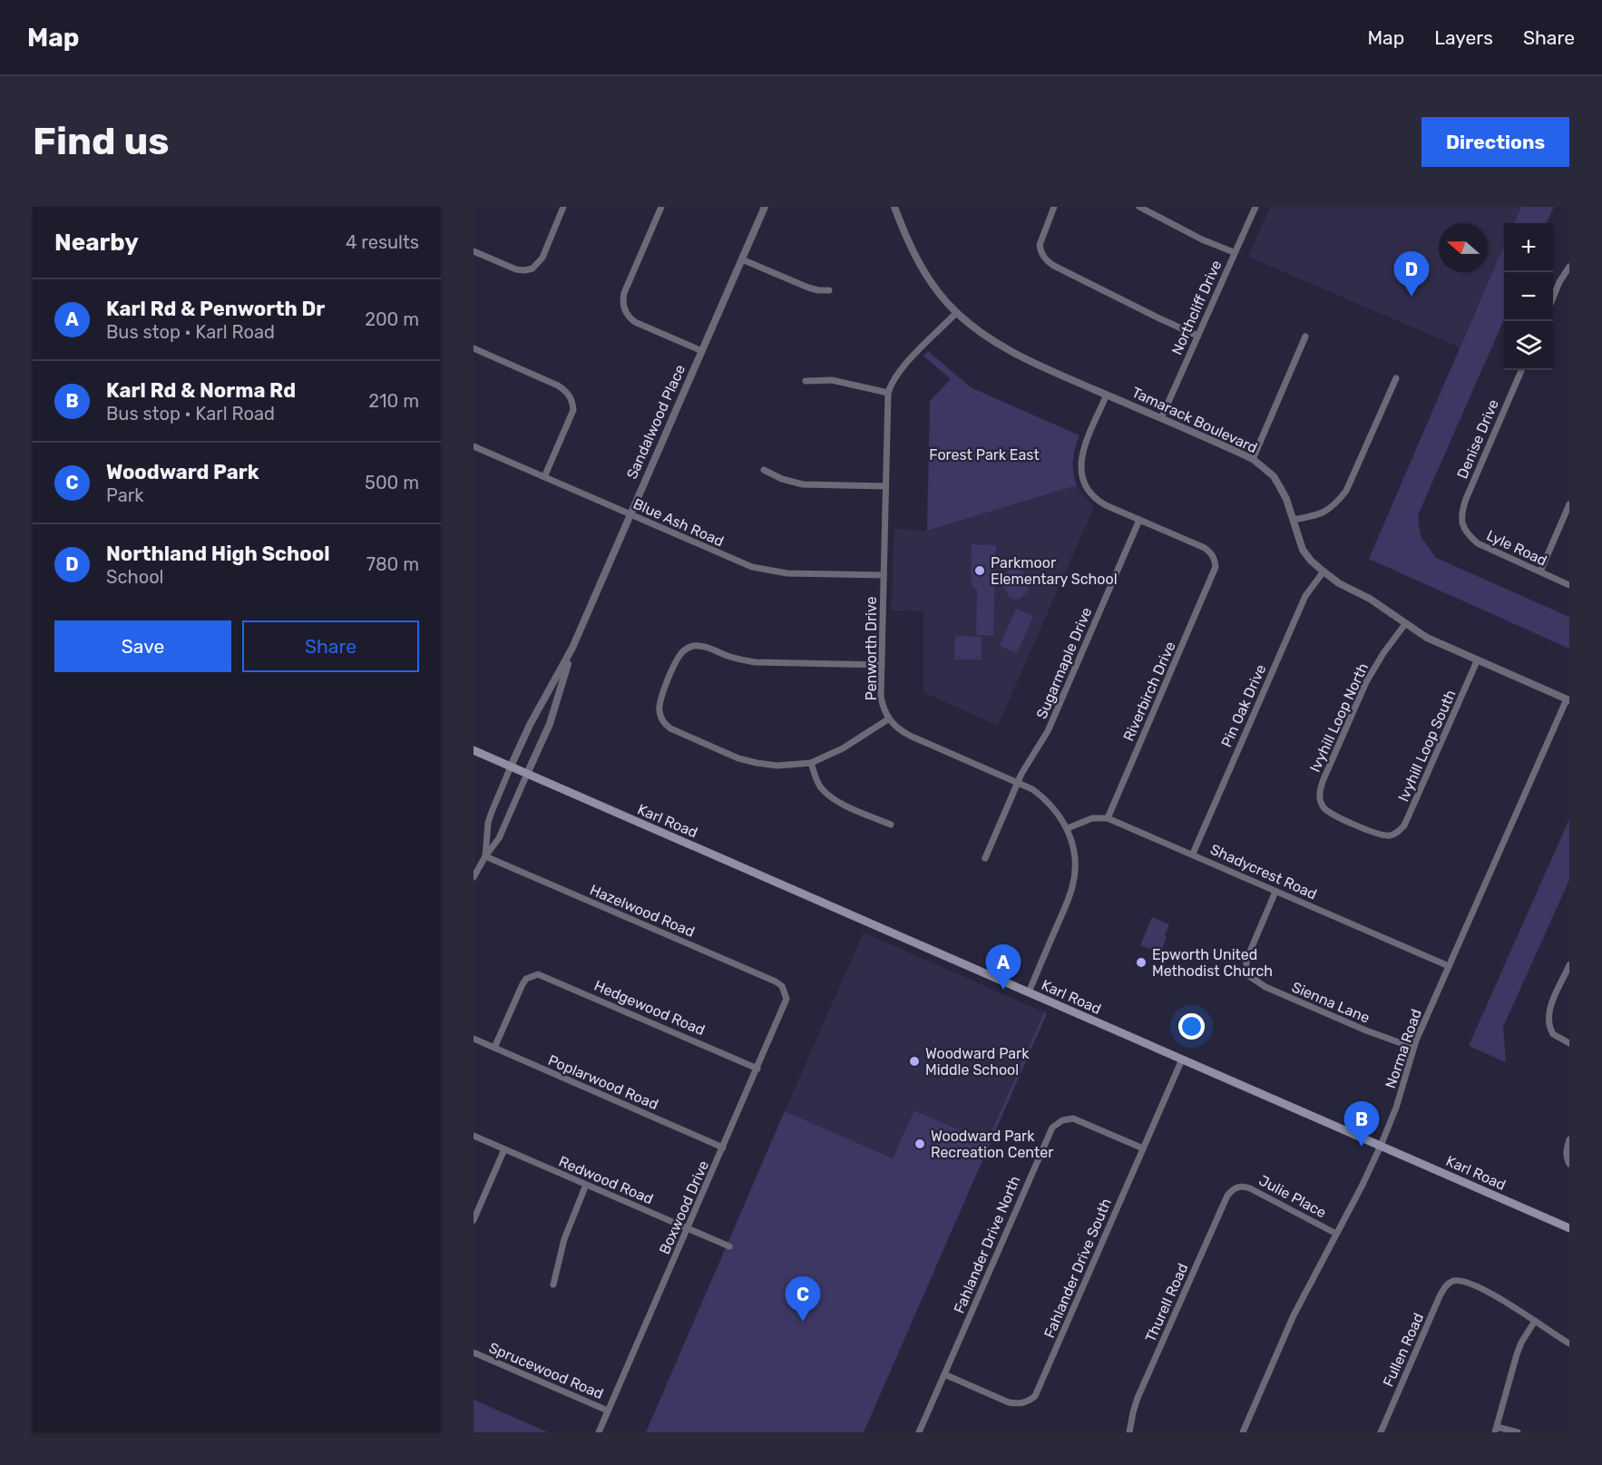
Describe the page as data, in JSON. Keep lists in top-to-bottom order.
{
  "streets": {
    "main road": ["Karl Road"],
    "street": [
      "Northcliff Drive",
      "Tamarack Boulevard",
      "Sandalwood Place",
      "Denise Drive",
      "Blue Ash Road",
      "Lyle Road",
      "Penworth Drive",
      "Sugarmaple Drive",
      "Riverbirch Drive",
      "Pin Oak Drive",
      "Ivyhill Loop North",
      "Ivyhill Loop South",
      "Shadycrest Road",
      "Hazelwood Road",
      "Sienna Lane",
      "Hedgewood Road",
      "Norma Road",
      "Poplarwood Road",
      "Redwood Road",
      "Julie Place",
      "Boxwood Drive",
      "Fahlander Drive North",
      "Fahlander Drive South",
      "Thurell Road",
      "Fullen Road",
      "Sprucewood Road"
    ]
  },
  "crossings": [
    ["Northcliff Drive", "Tamarack Boulevard"],
    ["Tamarack Boulevard", "Penworth Drive"],
    ["Tamarack Boulevard", "Pin Oak Drive"],
    ["Tamarack Boulevard", "Ivyhill Loop North"],
    ["Tamarack Boulevard", "Ivyhill Loop South"],
    ["Tamarack Boulevard", "Norma Road"],
    ["Sandalwood Place", "Blue Ash Road"],
    ["Sandalwood Place", "Karl Road"],
    ["Sandalwood Place", "Hazelwood Road"],
    ["Denise Drive", "Lyle Road"],
    ["Blue Ash Road", "Penworth Drive"],
    ["Penworth Drive", "Sugarmaple Drive"],
    ["Penworth Drive", "Karl Road"],
    ["Sugarmaple Drive", "Riverbirch Drive"],
    ["Riverbirch Drive", "Shadycrest Road"],
    ["Pin Oak Drive", "Shadycrest Road"],
    ["Ivyhill Loop North", "Ivyhill Loop South"],
    ["Karl Road", "Norma Road"],
    ["Karl Road", "Fahlander Drive South"],
    ["Shadycrest Road", "Sienna Lane"],
    ["Shadycrest Road", "Norma Road"],
    ["Hazelwood Road", "Boxwood Drive"],
    ["Sienna Lane", "Norma Road"],
    ["Hedgewood Road", "Poplarwood Road"],
    ["Hedgewood Road", "Boxwood Drive"],
    ["Norma Road", "Julie Place"],
    ["Poplarwood Road", "Boxwood Drive"],
    ["Redwood Road", "Boxwood Drive"],
    ["Julie Place", "Thurell Road"],
    ["Boxwood Drive", "Sprucewood Road"],
    ["Fahlander Drive North", "Fahlander Drive South"]
  ],
  "parks": ["Forest Park East"],
  "places": [
    "Parkmoor Elementary School",
    "Epworth United Methodist Church",
    "Woodward Park Middle School",
    "Woodward Park Recreation Center"
  ],
  "north": "left",
  "page": {
    "header": "Map",
    "nav": ["Map", "Layers", "Share"],
    "buttons": [
      "Directions",
      ["Save", "Share"]
    ],
    "title": "Find us",
    "heading": ["Nearby", "4 results"],
    "map_buttons": ["+", "−"],
    "pins": [
      "D",
      "A",
      "B",
      "C"
    ],
    "list": [
      {
        "mark": "A",
        "name": "Karl Rd & Penworth Dr",
        "note": "Bus stop · Karl Road",
        "value": "200 m"
      },
      {
        "mark": "B",
        "name": "Karl Rd & Norma Rd",
        "note": "Bus stop · Karl Road",
        "value": "210 m"
      },
      {
        "mark": "C",
        "name": "Woodward Park",
        "note": "Park",
        "value": "500 m"
      },
      {
        "mark": "D",
        "name": "Northland High School",
        "note": "School",
        "value": "780 m"
      }
    ]
  }
}
